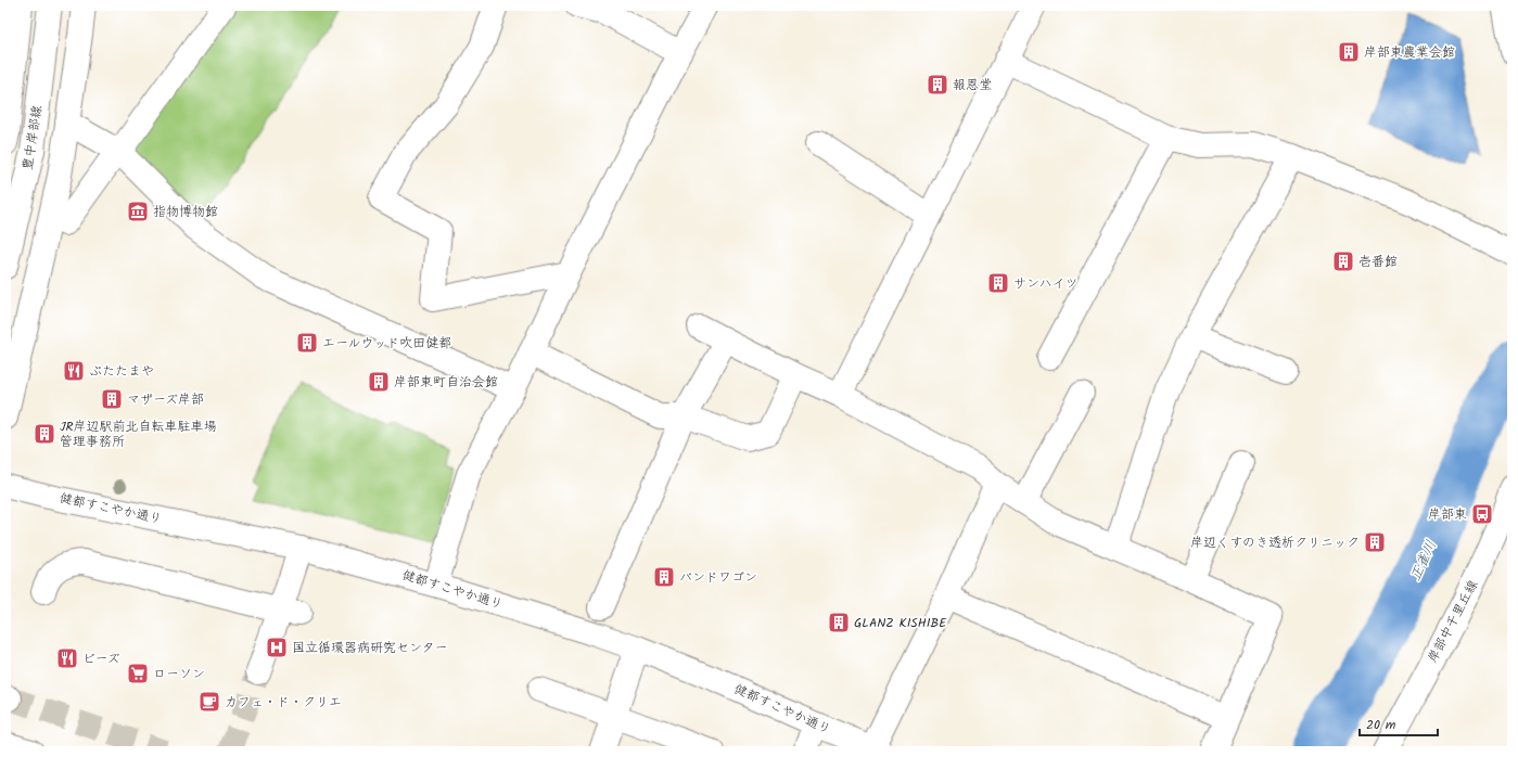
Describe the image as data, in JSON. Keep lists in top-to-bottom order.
{
  "streets": {
    "street": ["豊中岸部線", "健都すこやか通り", "岸部中千里丘線"]
  },
  "water": ["正雀川"],
  "places": {
    "building": [
      "岸部東農業会館",
      "報恩堂",
      "壱番館",
      "サンハイツ",
      "エールウッド吹田健都",
      "岸部東町自治会館",
      "マザーズ岸部",
      "JR岸辺駅前北自転車駐車場 管理事務所",
      "岸辺くすのき透析クリニック",
      "バンドワゴン",
      "GLANZ KISHIBE"
    ],
    "museum": ["指物博物館"],
    "restaurant": ["ぶたたまや", "ビーズ"],
    "bus stop": ["岸部東"],
    "hospital": ["国立循環器病研究センター"],
    "supermarket": ["ローソン"],
    "cafe": ["カフェ・ド・クリエ"]
  },
  "scale_bar": "20 m"
}
